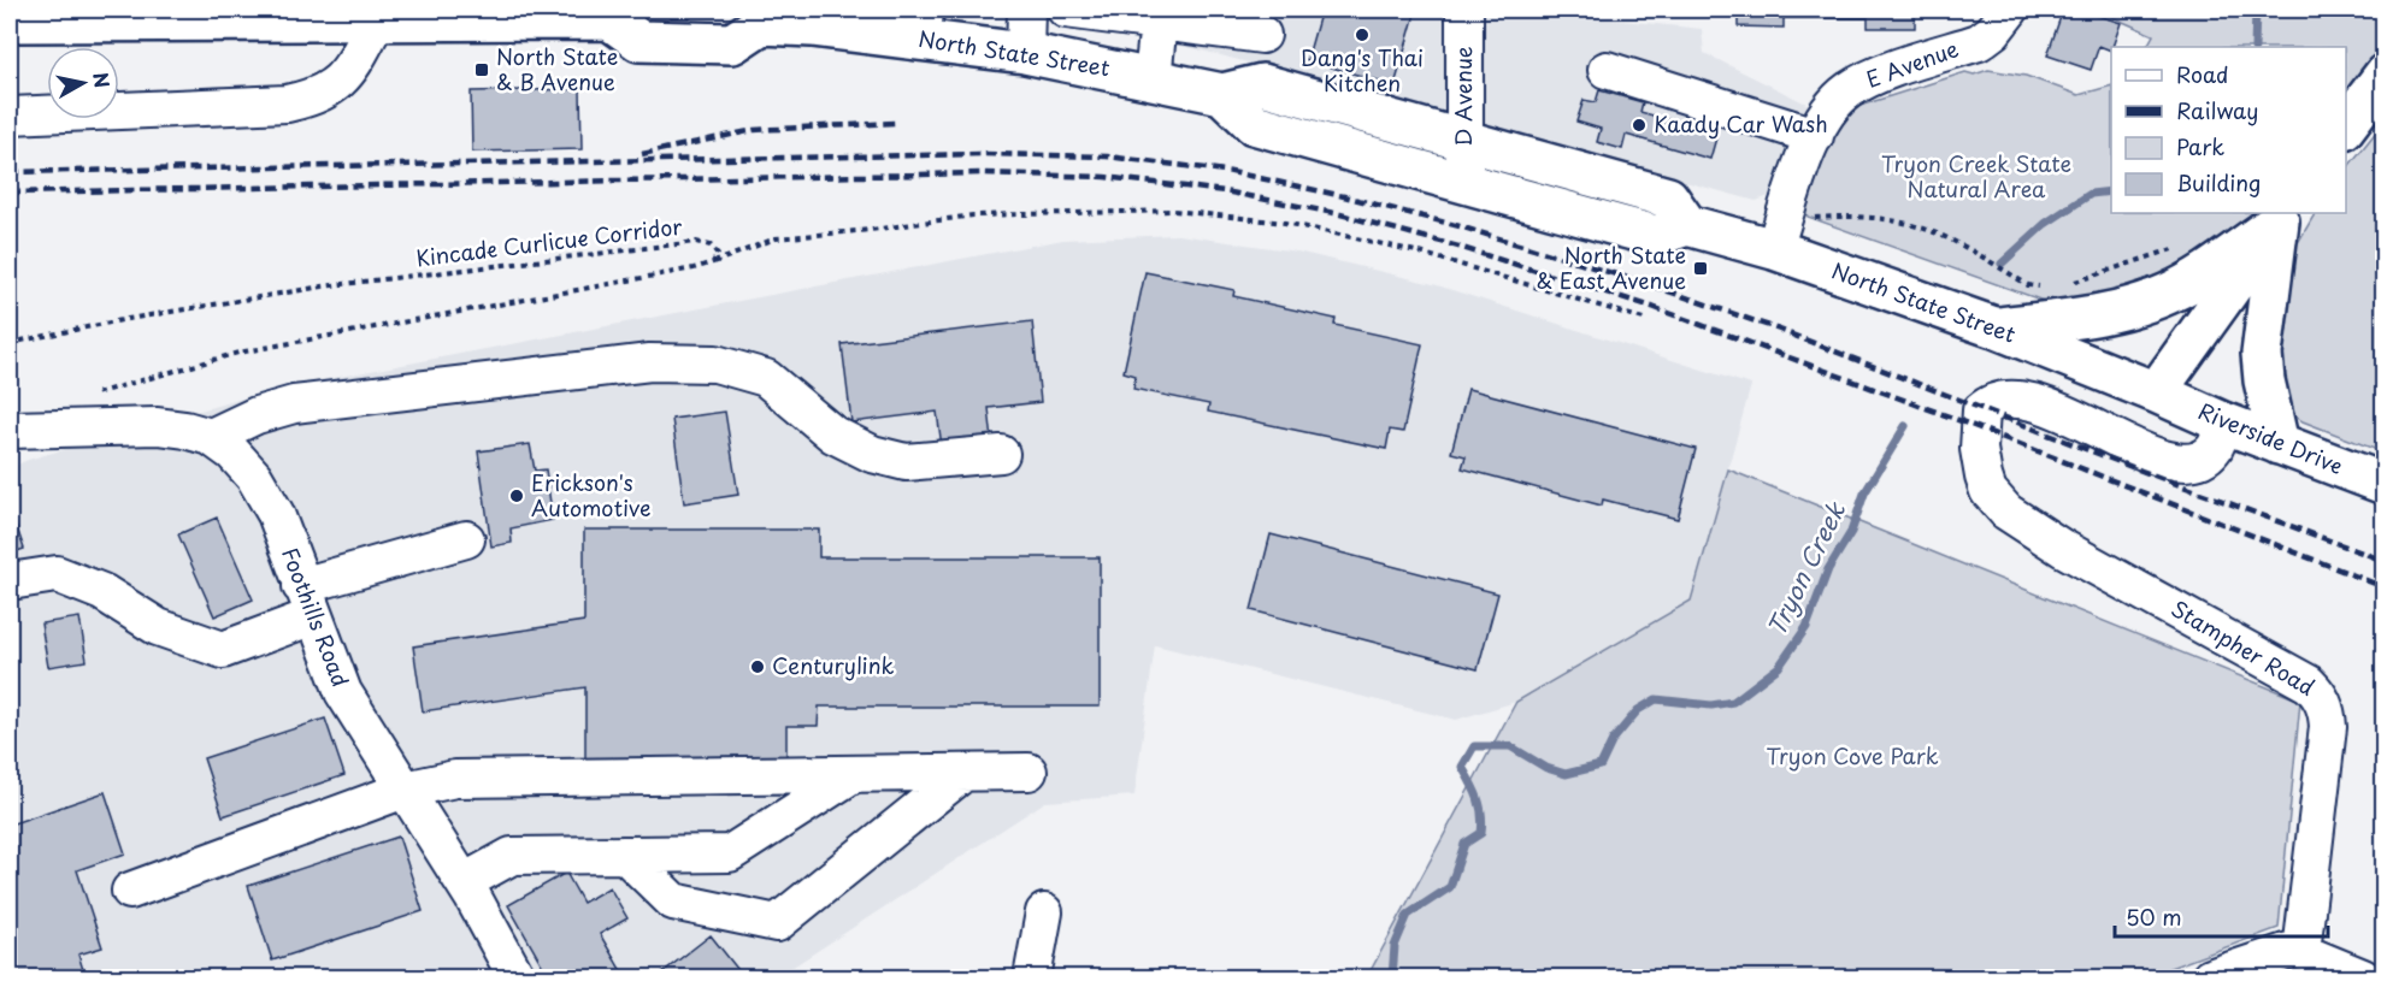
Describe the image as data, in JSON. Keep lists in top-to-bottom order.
{
  "streets": {
    "main road": ["North State Street", "Riverside Drive"],
    "street": [
      "E Avenue",
      "D Avenue",
      "Foothills Road",
      "Stampher Road"
    ],
    "path": ["Kincade Curlicue Corridor"]
  },
  "crossings": [
    ["North State Street", "E Avenue"],
    ["North State Street", "D Avenue"],
    ["North State Street", "Riverside Drive"],
    ["Riverside Drive", "Stampher Road"]
  ],
  "water": ["Tryon Creek"],
  "parks": ["Tryon Creek State Natural Area", "Tryon Cove Park"],
  "places": {
    "other": [
      "Dang's Thai Kitchen",
      "Kaady Car Wash",
      "Erickson's Automotive",
      "Centurylink"
    ],
    "transit": ["North State & B Avenue", "North State & East Avenue"]
  },
  "legend": [
    "Road",
    "Railway",
    "Park",
    "Building"
  ],
  "scale_bar": "50 m",
  "north": "right"
}
